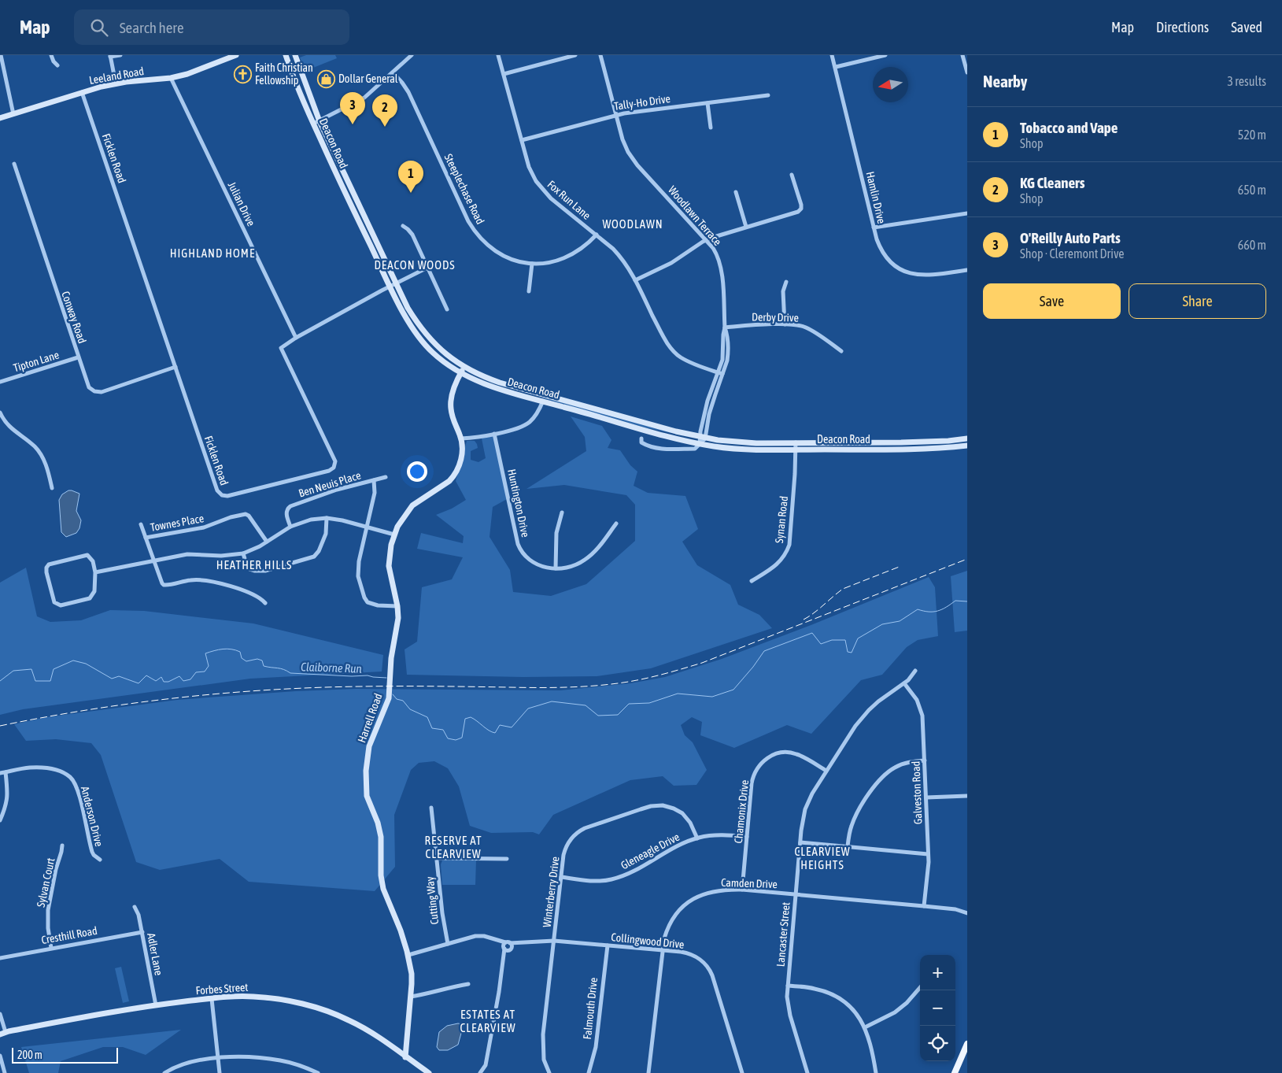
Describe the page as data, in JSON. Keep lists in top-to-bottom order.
{
  "streets": {
    "main road": [
      "Leeland Road",
      "Deacon Road",
      "Harrell Road",
      "Forbes Street"
    ],
    "street": [
      "Tally-Ho Drive",
      "Ficklen Road",
      "Steeplechase Road",
      "Hamlin Drive",
      "Fox Run Lane",
      "Julian Drive",
      "Woodlawn Terrace",
      "Conway Road",
      "Derby Drive",
      "Tipton Lane",
      "Ben Neuis Place",
      "Huntington Drive",
      "Synan Road",
      "Townes Place",
      "Galveston Road",
      "Chamonix Drive",
      "Anderson Drive",
      "Gleneagle Drive",
      "Sylvan Court",
      "Camden Drive",
      "Winterberry Drive",
      "Cutting Way",
      "Lancaster Street",
      "Cresthill Road",
      "Collingwood Drive",
      "Adler Lane",
      "Falmouth Drive"
    ]
  },
  "crossings": [
    ["Leeland Road", "Ficklen Road"],
    ["Leeland Road", "Julian Drive"],
    ["Tally-Ho Drive", "Fox Run Lane"],
    ["Tally-Ho Drive", "Woodlawn Terrace"],
    ["Deacon Road", "Ficklen Road"],
    ["Deacon Road", "Woodlawn Terrace"],
    ["Deacon Road", "Synan Road"],
    ["Deacon Road", "Harrell Road"],
    ["Ficklen Road", "Julian Drive"],
    ["Ficklen Road", "Conway Road"],
    ["Steeplechase Road", "Fox Run Lane"],
    ["Fox Run Lane", "Woodlawn Terrace"],
    ["Woodlawn Terrace", "Derby Drive"],
    ["Conway Road", "Tipton Lane"],
    ["Ben Neuis Place", "Harrell Road"],
    ["Harrell Road", "Forbes Street"],
    ["Galveston Road", "Camden Drive"],
    ["Galveston Road", "Lancaster Street"],
    ["Chamonix Drive", "Gleneagle Drive"],
    ["Chamonix Drive", "Camden Drive"],
    ["Chamonix Drive", "Lancaster Street"],
    ["Gleneagle Drive", "Winterberry Drive"],
    ["Sylvan Court", "Cresthill Road"],
    ["Camden Drive", "Lancaster Street"],
    ["Camden Drive", "Collingwood Drive"],
    ["Winterberry Drive", "Collingwood Drive"],
    ["Cresthill Road", "Adler Lane"],
    ["Collingwood Drive", "Falmouth Drive"],
    ["Adler Lane", "Forbes Street"]
  ],
  "districts": [
    "WOODLAWN",
    "HIGHLAND HOME",
    "DEACON WOODS",
    "HEATHER HILLS",
    "RESERVE AT CLEARVIEW",
    "CLEARVIEW HEIGHTS",
    "ESTATES AT CLEARVIEW"
  ],
  "water": ["Claiborne Run"],
  "places": {
    "church": ["Faith Christian Fellowship"],
    "shop": ["Dollar General"]
  },
  "scale_bar": "200 m",
  "north": "left",
  "page": {
    "header": "Map",
    "search": "Search here",
    "nav": ["Map", "Directions", "Saved"],
    "heading": ["Nearby", "3 results"],
    "pins": ["3", "2", "1"],
    "list": [
      {
        "mark": "1",
        "name": "Tobacco and Vape",
        "note": "Shop",
        "value": "520 m"
      },
      {
        "mark": "2",
        "name": "KG Cleaners",
        "note": "Shop",
        "value": "650 m"
      },
      {
        "mark": "3",
        "name": "O'Reilly Auto Parts",
        "note": "Shop · Cleremont Drive",
        "value": "660 m"
      }
    ],
    "buttons": ["Save", "Share"],
    "map_buttons": ["+", "−"],
    "scale": "200 m"
  }
}
